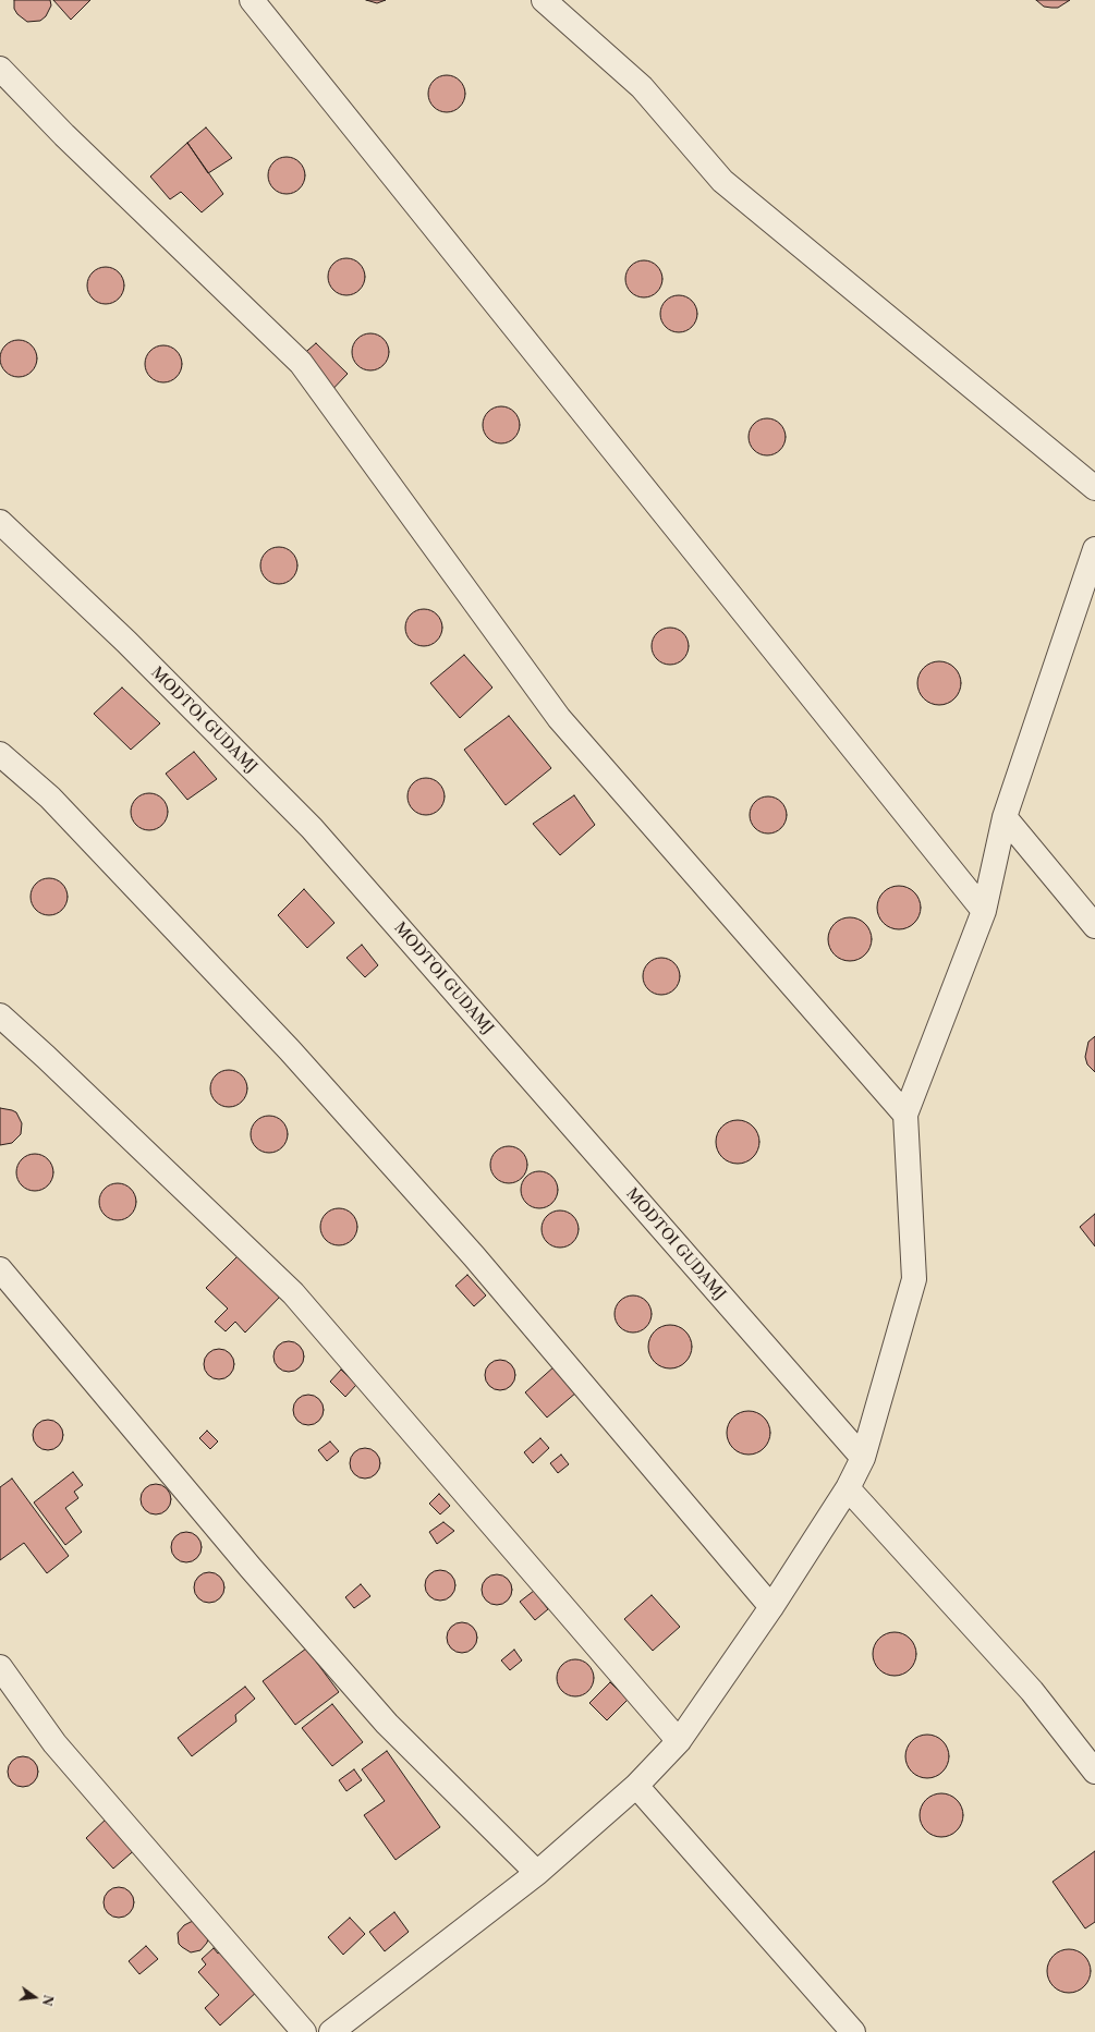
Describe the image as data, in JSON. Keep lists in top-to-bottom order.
{
  "streets": {
    "street": ["MODTOI GUDAMJ"]
  },
  "north": "right"
}
